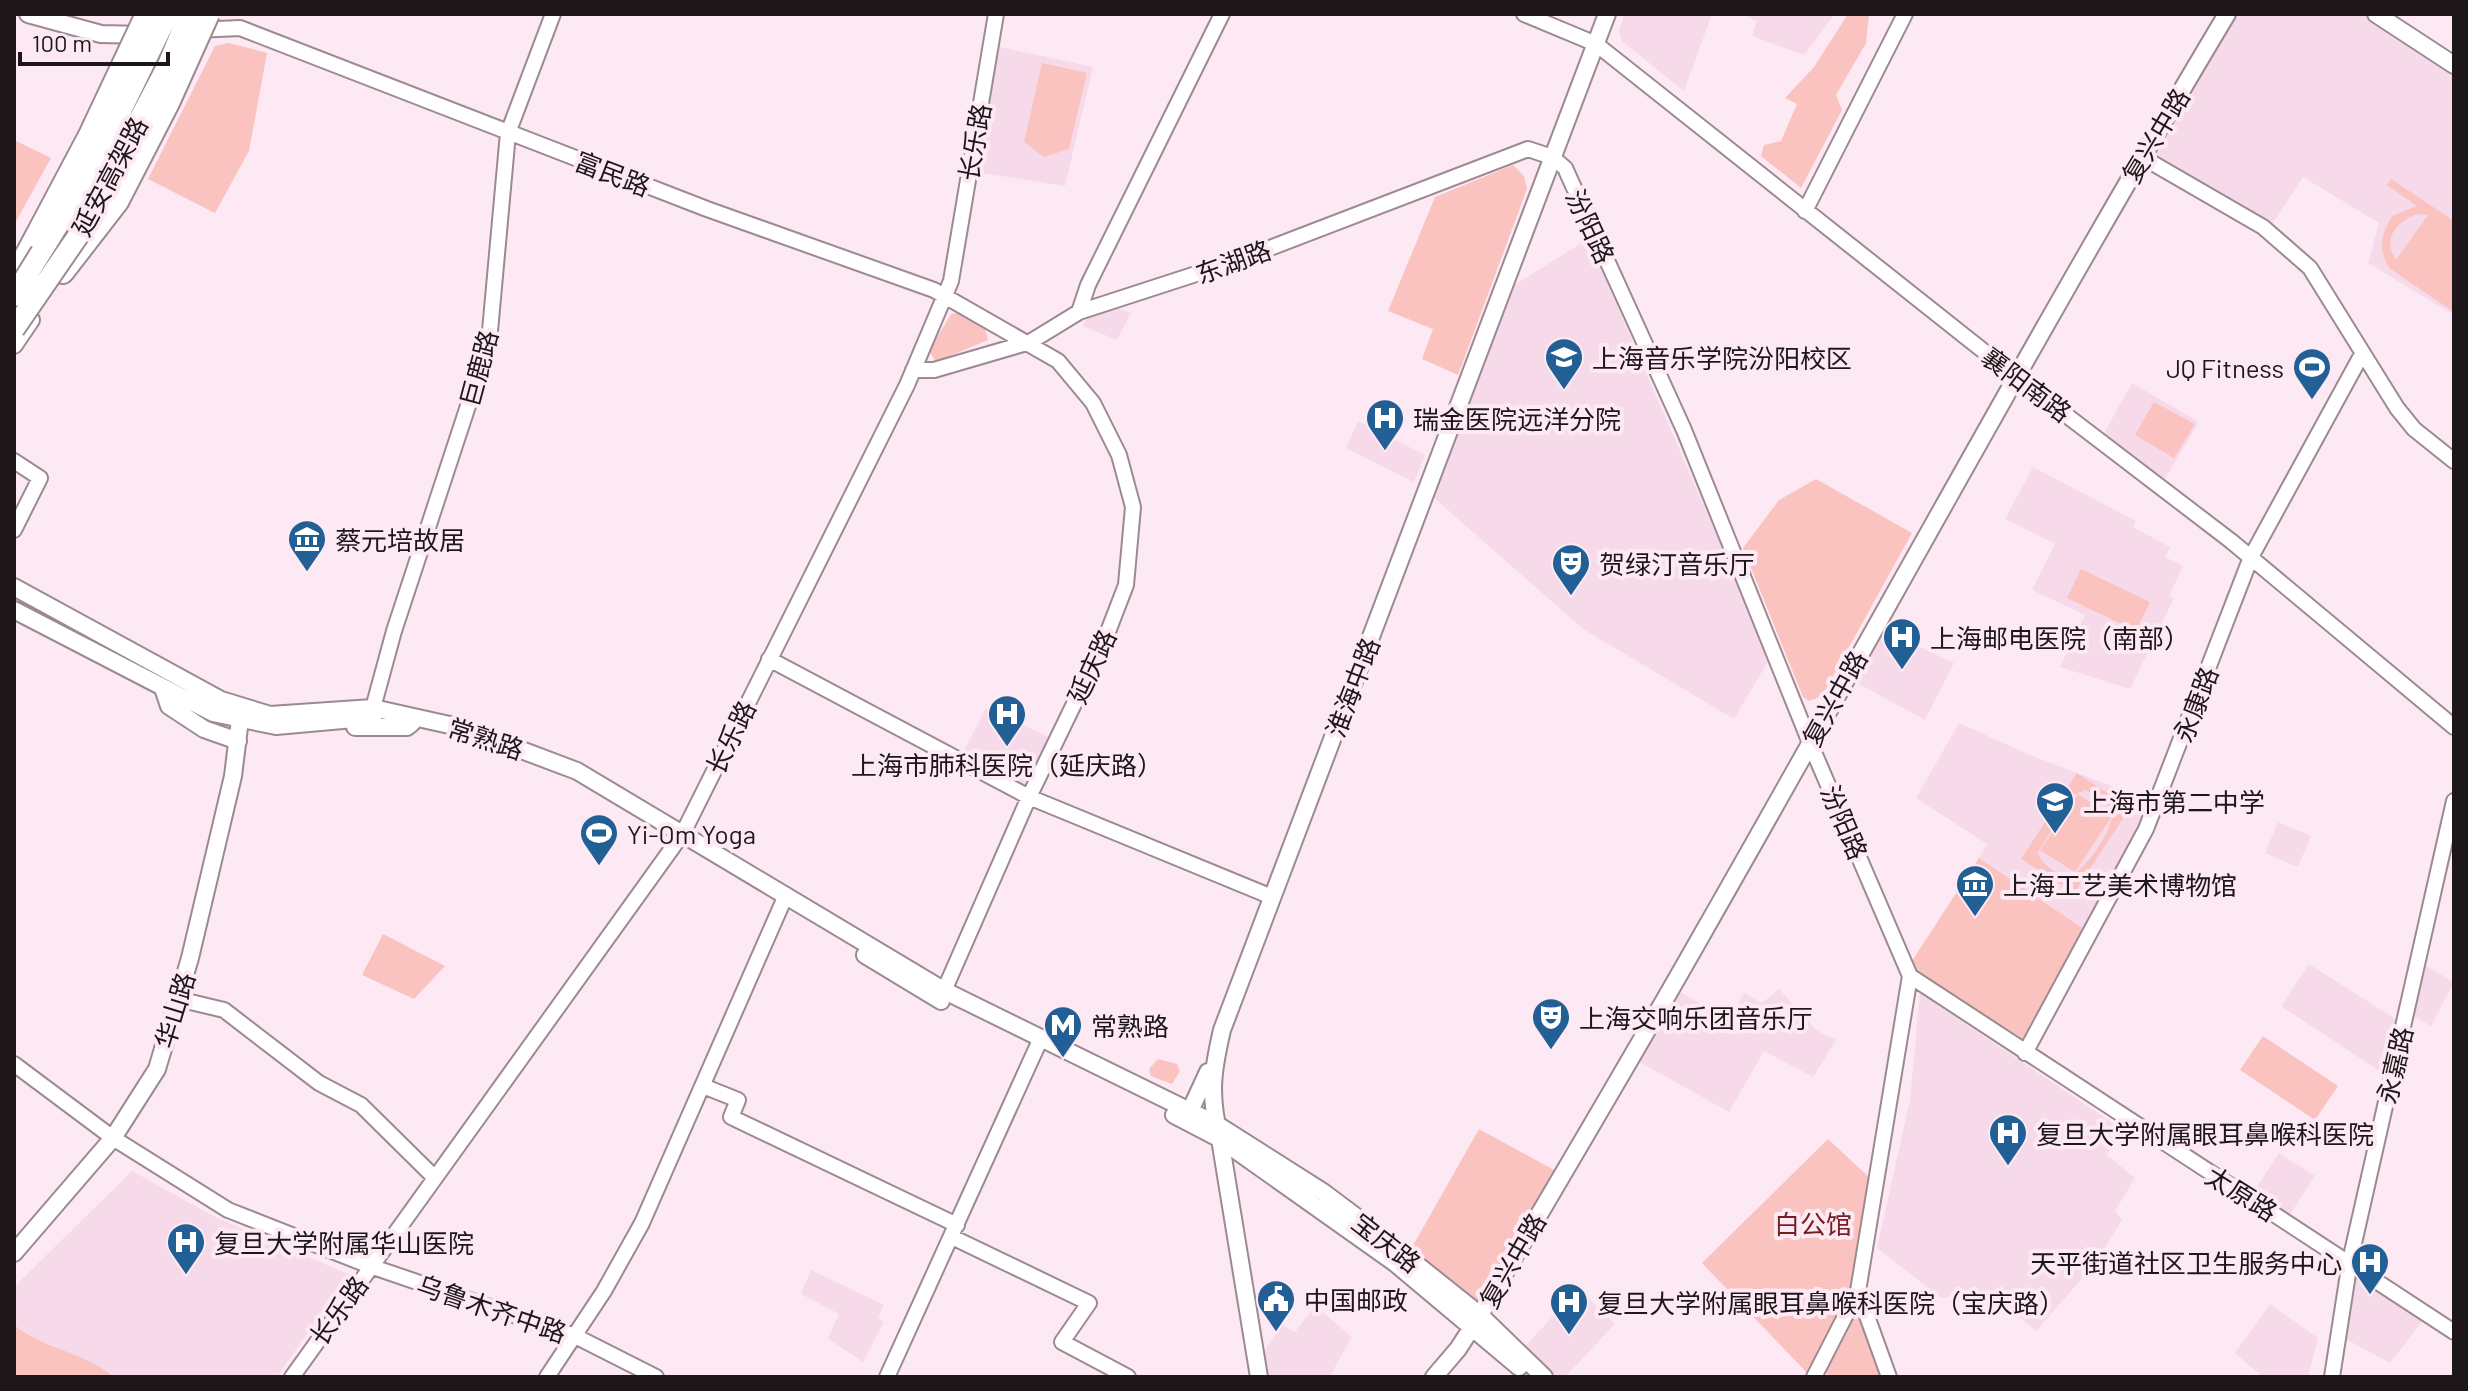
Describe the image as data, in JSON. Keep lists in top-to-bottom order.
{
  "streets": {
    "highway": ["延安高架路"],
    "main road": [
      "复兴中路",
      "淮海中路",
      "常熟路",
      "华山路",
      "宝庆路"
    ],
    "street": [
      "长乐路",
      "富民路",
      "汾阳路",
      "东湖路",
      "巨鹿路",
      "襄阳南路",
      "延庆路",
      "永康路",
      "永嘉路",
      "太原路",
      "乌鲁木齐中路"
    ]
  },
  "crossings": [
    ["复兴中路", "汾阳路"],
    ["复兴中路", "襄阳南路"],
    ["复兴中路", "宝庆路"],
    ["长乐路", "富民路"],
    ["长乐路", "东湖路"],
    ["长乐路", "常熟路"],
    ["长乐路", "乌鲁木齐中路"],
    ["富民路", "延安高架路"],
    ["富民路", "东湖路"],
    ["富民路", "巨鹿路"],
    ["富民路", "延庆路"],
    ["汾阳路", "东湖路"],
    ["汾阳路", "淮海中路"],
    ["汾阳路", "太原路"],
    ["东湖路", "延庆路"],
    ["东湖路", "淮海中路"],
    ["巨鹿路", "常熟路"],
    ["襄阳南路", "淮海中路"],
    ["襄阳南路", "永康路"],
    ["延庆路", "常熟路"],
    ["淮海中路", "常熟路"],
    ["淮海中路", "宝庆路"],
    ["永康路", "太原路"],
    ["常熟路", "华山路"],
    ["常熟路", "宝庆路"],
    ["华山路", "乌鲁木齐中路"],
    ["永嘉路", "太原路"]
  ],
  "parks": ["白公馆"],
  "places": {
    "school or university": ["上海音乐学院汾阳校区", "上海市第二中学"],
    "sports": ["JQ Fitness", "Yi-Om Yoga"],
    "hospital": [
      "瑞金医院远洋分院",
      "上海邮电医院（南部）",
      "上海市肺科医院（延庆路）",
      "复旦大学附属眼耳鼻喉科医院",
      "复旦大学附属华山医院",
      "天平街道社区卫生服务中心",
      "复旦大学附属眼耳鼻喉科医院（宝庆路）"
    ],
    "museum": ["蔡元培故居", "上海工艺美术博物馆"],
    "theatre": ["贺绿汀音乐厅", "上海交响乐团音乐厅"],
    "metro station": ["常熟路"],
    "public building": ["中国邮政"]
  },
  "scale_bar": "100 m"
}
